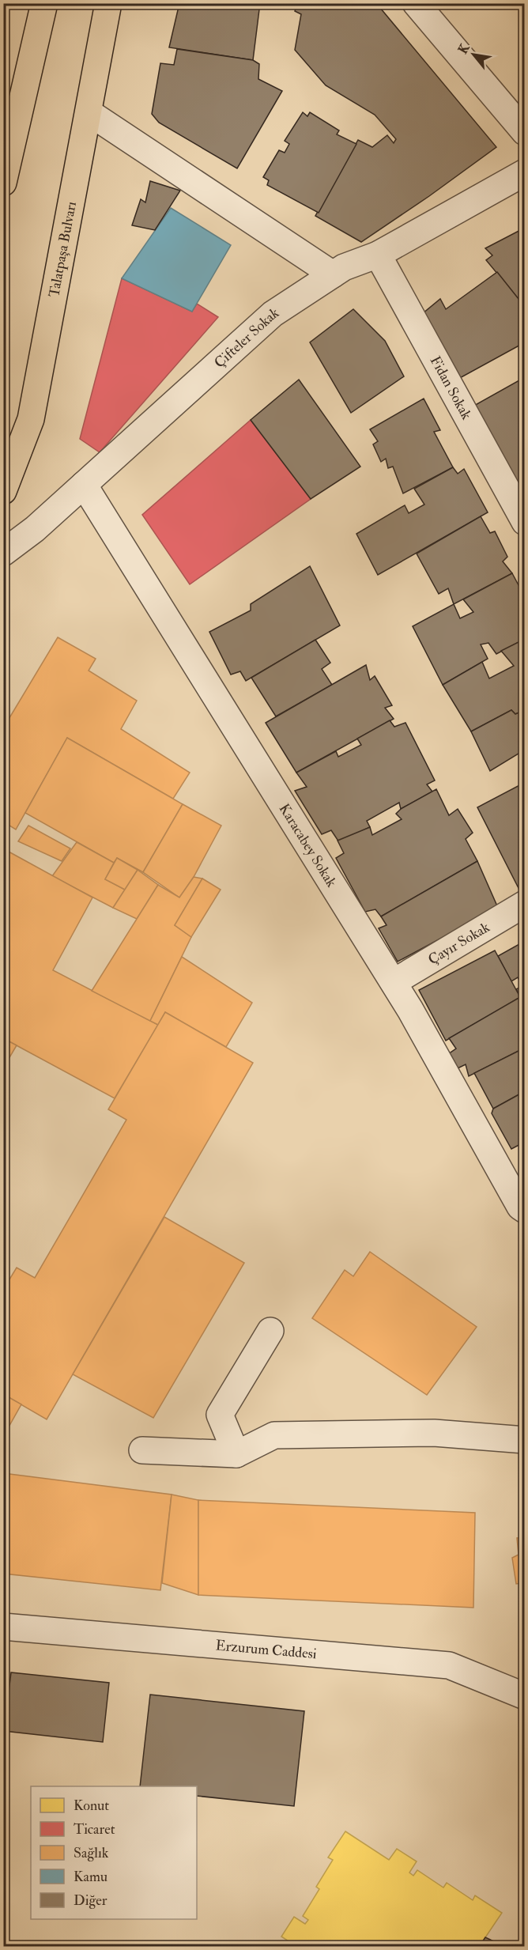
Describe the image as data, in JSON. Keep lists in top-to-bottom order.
{
  "streets": {
    "main road": ["Talatpaşa Bulvarı"],
    "street": [
      "Çifteler Sokak",
      "Fidan Sokak",
      "Karacabey Sokak",
      "Çayır Sokak",
      "Erzurum Caddesi"
    ]
  },
  "crossings": [
    ["Çifteler Sokak", "Fidan Sokak"],
    ["Çifteler Sokak", "Karacabey Sokak"],
    ["Karacabey Sokak", "Çayır Sokak"]
  ],
  "legend": [
    "Konut",
    "Ticaret",
    "Sağlık",
    "Kamu",
    "Diğer"
  ],
  "north": "top left"
}
